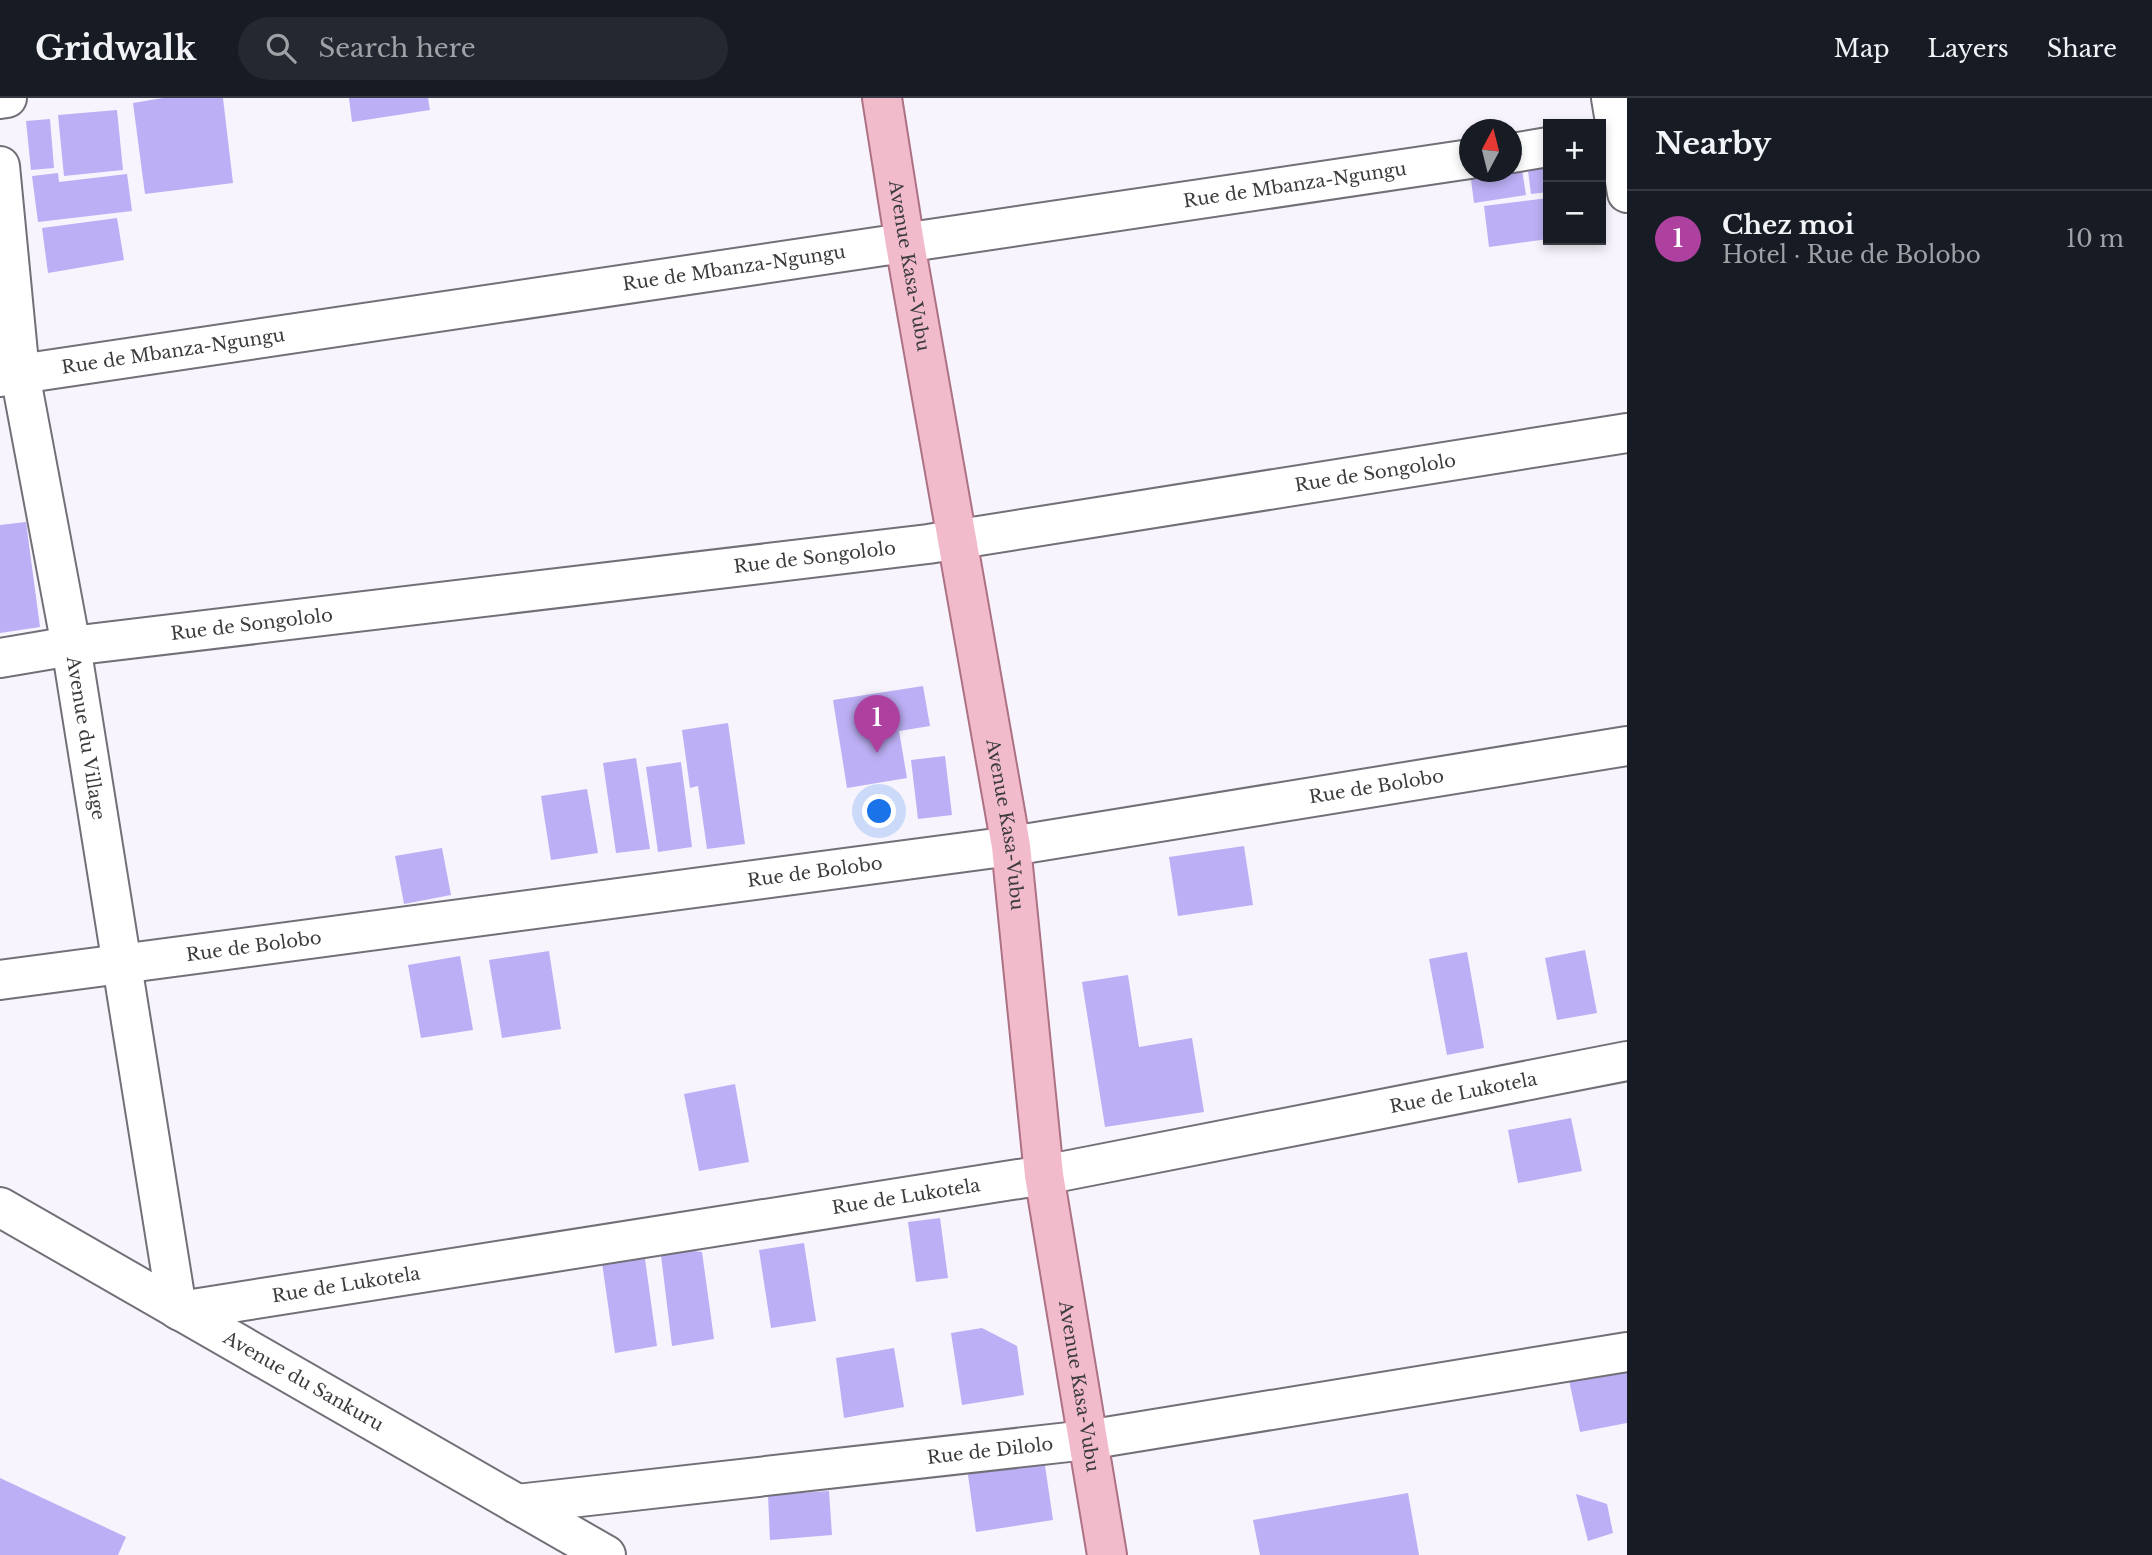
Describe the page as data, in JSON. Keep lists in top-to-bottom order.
{
  "streets": {
    "main road": ["Avenue Kasa-Vubu"],
    "street": [
      "Rue de Mbanza-Ngungu",
      "Rue de Songololo",
      "Avenue du Village",
      "Rue de Bolobo",
      "Rue de Lukotela",
      "Avenue du Sankuru",
      "Rue de Dilolo"
    ]
  },
  "crossings": [
    ["Rue de Mbanza-Ngungu", "Avenue Kasa-Vubu"],
    ["Rue de Mbanza-Ngungu", "Avenue du Village"],
    ["Avenue Kasa-Vubu", "Rue de Songololo"],
    ["Avenue Kasa-Vubu", "Rue de Bolobo"],
    ["Avenue Kasa-Vubu", "Rue de Lukotela"],
    ["Avenue Kasa-Vubu", "Rue de Dilolo"],
    ["Rue de Songololo", "Avenue du Village"],
    ["Avenue du Village", "Rue de Bolobo"],
    ["Avenue du Village", "Rue de Lukotela"],
    ["Avenue du Village", "Avenue du Sankuru"],
    ["Rue de Lukotela", "Avenue du Sankuru"],
    ["Avenue du Sankuru", "Rue de Dilolo"]
  ],
  "north": "top",
  "page": {
    "header": "Gridwalk",
    "search": "Search here",
    "nav": ["Map", "Layers", "Share"],
    "heading": "Nearby",
    "map_buttons": ["+", "−"],
    "list": [
      {
        "mark": "1",
        "name": "Chez moi",
        "note": "Hotel · Rue de Bolobo",
        "value": "10 m"
      }
    ],
    "pins": "1"
  }
}
